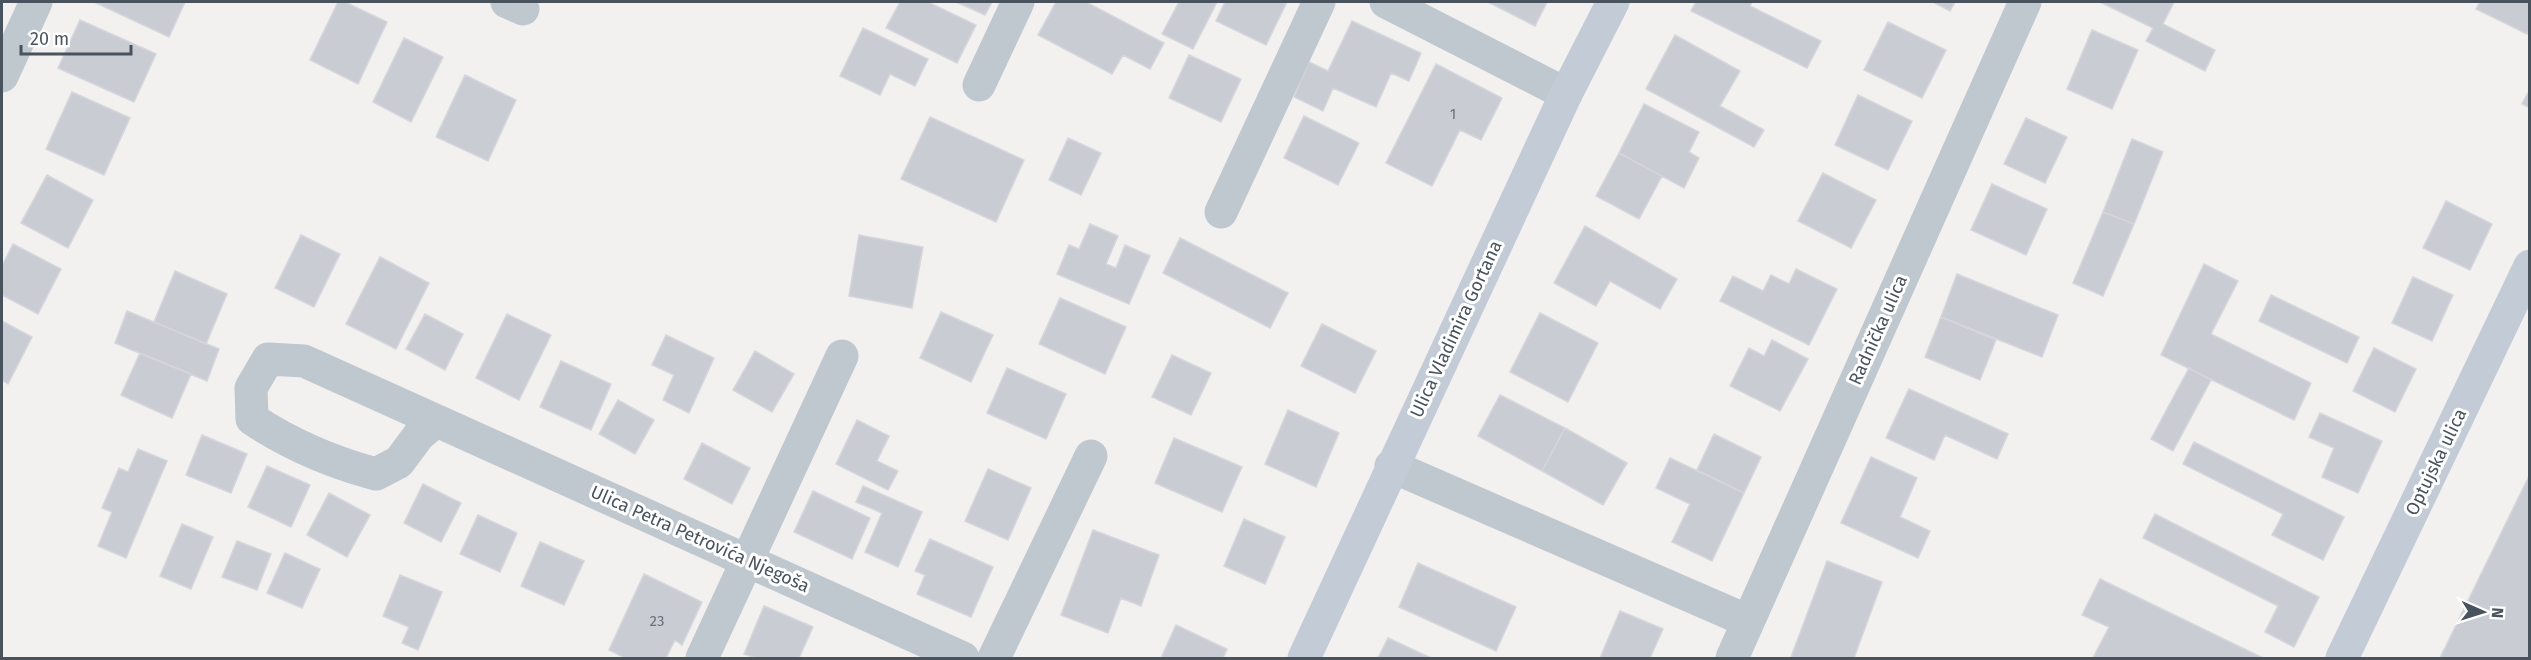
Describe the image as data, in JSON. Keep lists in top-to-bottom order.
{
  "streets": {
    "street": [
      "Ulica Vladimira Gortana",
      "Radnička ulica",
      "Optujska ulica",
      "Ulica Petra Petrovića Njegoša"
    ]
  },
  "house_numbers": ["1", "23"],
  "scale_bar": "20 m",
  "north": "right"
}
